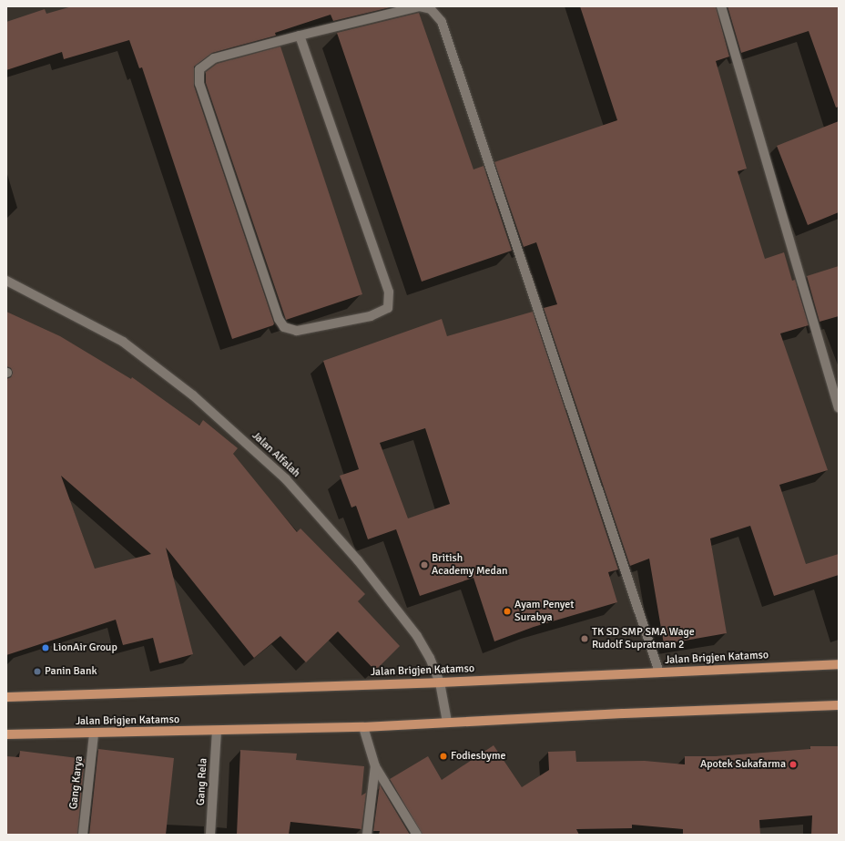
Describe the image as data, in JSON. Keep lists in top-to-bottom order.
{
  "streets": {
    "main road": ["Jalan Brigjen Katamso"],
    "street": ["Jalan Alfalah", "Gang Rela", "Gang Karya"]
  },
  "crossings": [
    ["Jalan Alfalah", "Jalan Brigjen Katamso"],
    ["Jalan Brigjen Katamso", "Gang Rela"],
    ["Jalan Brigjen Katamso", "Gang Karya"]
  ],
  "places": [
    "British Academy Medan",
    "Ayam Penyet Surabya",
    "TK SD SMP SMA Wage Rudolf Supratman 2",
    "LionAir Group",
    "Panin Bank",
    "Fodiesbyme",
    "Apotek Sukafarma"
  ]
}
